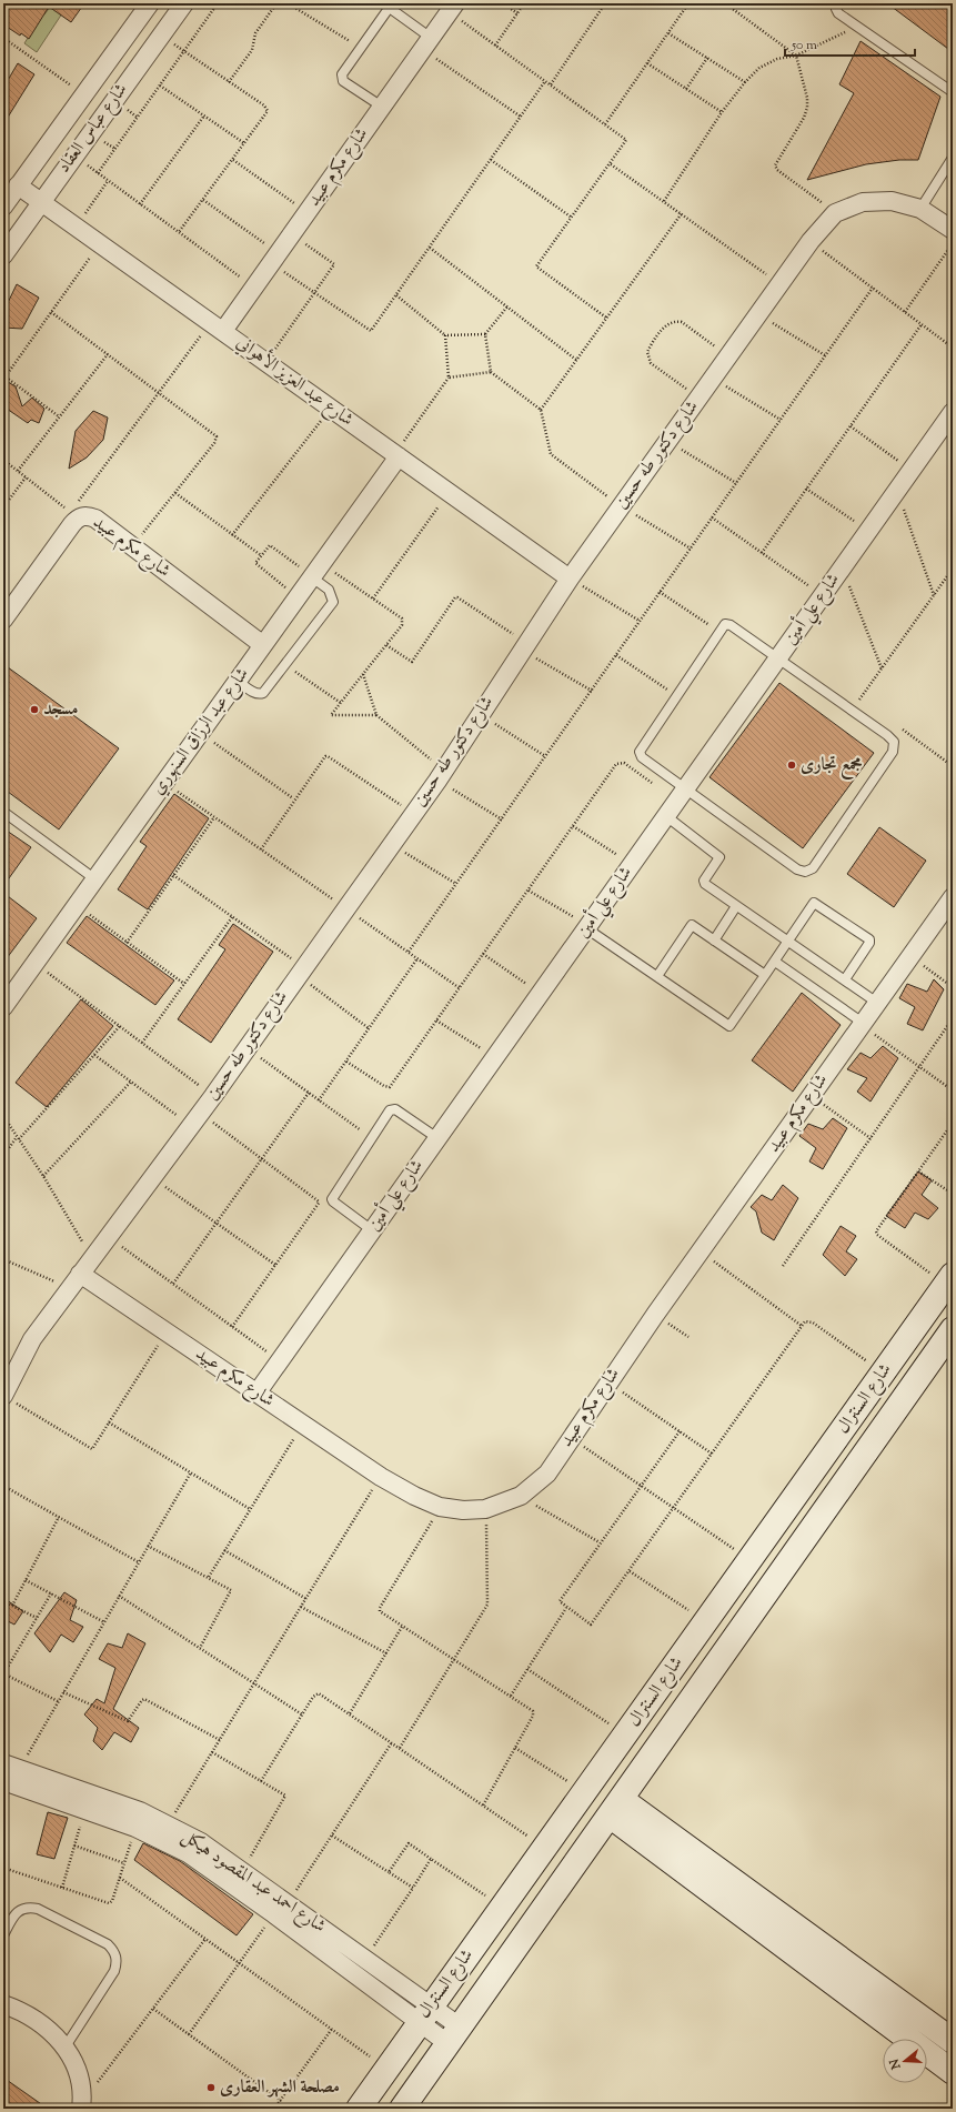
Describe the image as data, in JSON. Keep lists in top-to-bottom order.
{
  "streets": {
    "street": [
      "شارع عباس العقاد",
      "شارع مكرم عبيد",
      "شارع عبد العزيز الأهواني",
      "شارع دكتور طه حسين",
      "شارع علي أمين",
      "شارع عبد الرزاق السنهوري",
      "شارع السنترال",
      "شارع احمد عبد المقصود هيكل"
    ]
  },
  "crossings": [
    ["شارع عباس العقاد", "شارع عبد العزيز الأهواني"],
    ["شارع مكرم عبيد", "شارع عبد العزيز الأهواني"],
    ["شارع مكرم عبيد", "شارع دكتور طه حسين"],
    ["شارع مكرم عبيد", "شارع علي أمين"],
    ["شارع مكرم عبيد", "شارع عبد الرزاق السنهوري"],
    ["شارع عبد العزيز الأهواني", "شارع دكتور طه حسين"],
    ["شارع عبد العزيز الأهواني", "شارع عبد الرزاق السنهوري"],
    ["شارع السنترال", "شارع احمد عبد المقصود هيكل"]
  ],
  "places": ["مسجد", "مجمع تجارى", "مصلحة الشهر العقارى"],
  "scale_bar": "50 m",
  "north": "left"
}
